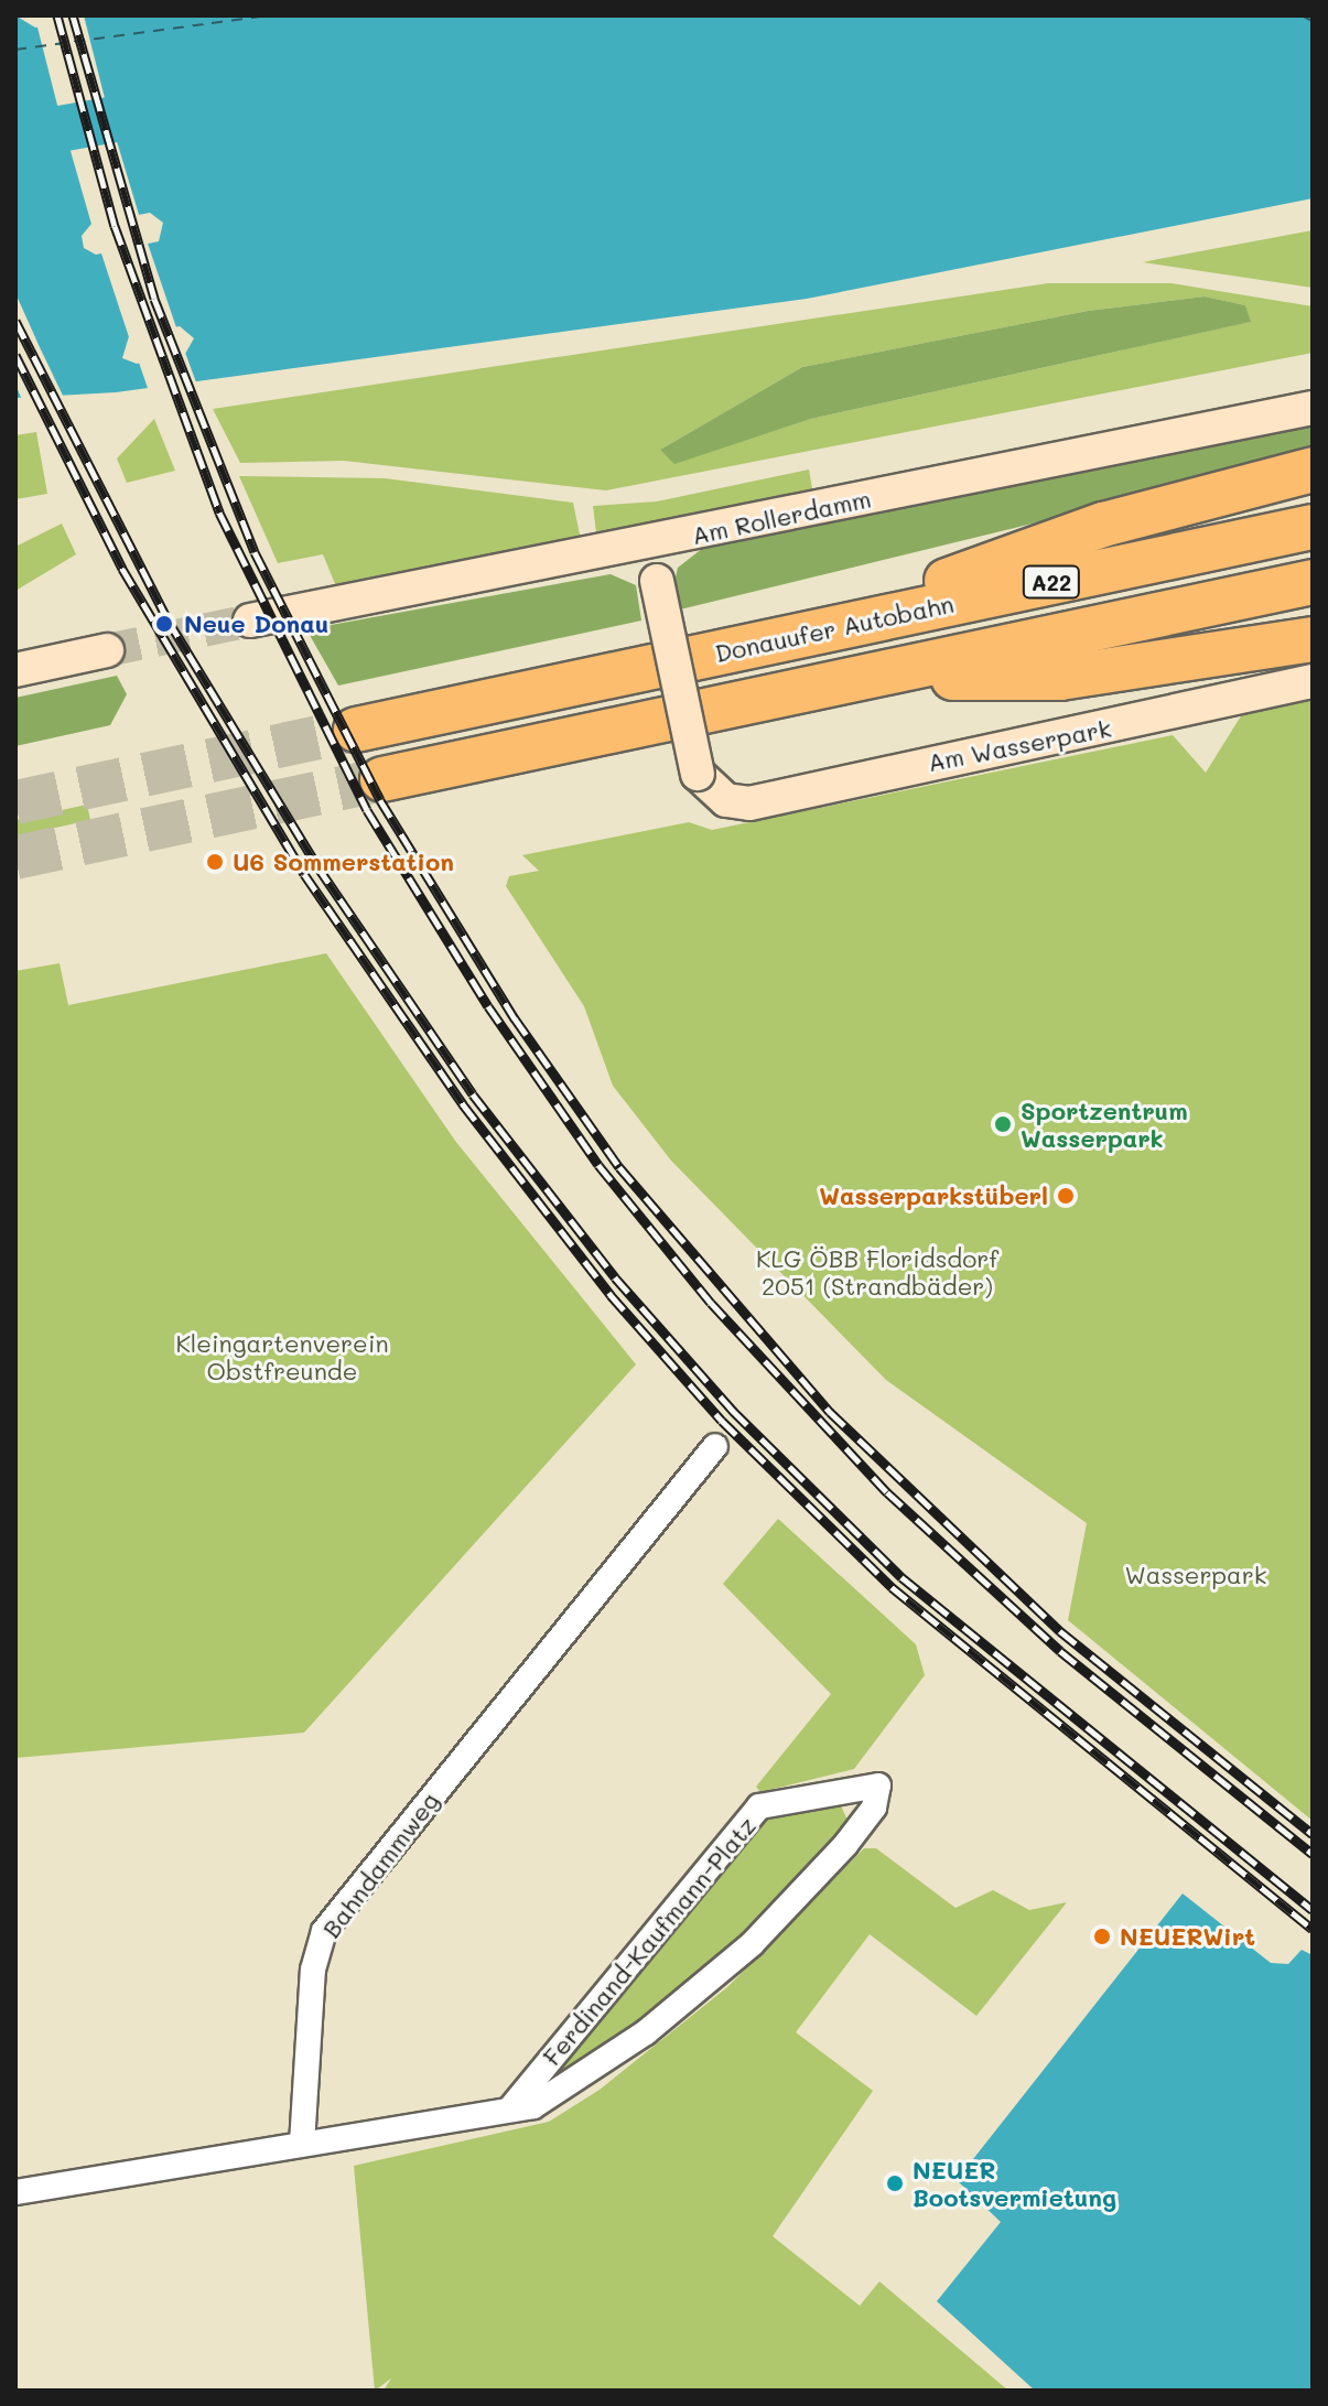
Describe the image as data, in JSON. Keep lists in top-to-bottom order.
{
  "streets": {
    "highway": ["A22", "Donauufer Autobahn"],
    "street": [
      "Am Rollerdamm",
      "Am Wasserpark",
      "Bahndammweg",
      "Ferdinand-Kaufmann-Platz"
    ]
  },
  "crossings": [
    ["Am Rollerdamm", "Am Wasserpark"],
    ["Bahndammweg", "Ferdinand-Kaufmann-Platz"]
  ],
  "parks": ["KLG ÖBB Floridsdorf 2051 (Strandbäder)", "Kleingartenverein Obstfreunde", "Wasserpark"],
  "places": [
    "Neue Donau",
    "U6 Sommerstation",
    "Sportzentrum Wasserpark",
    "Wasserparkstüberl",
    "NEUERWirt",
    "NEUER Bootsvermietung"
  ]
}
